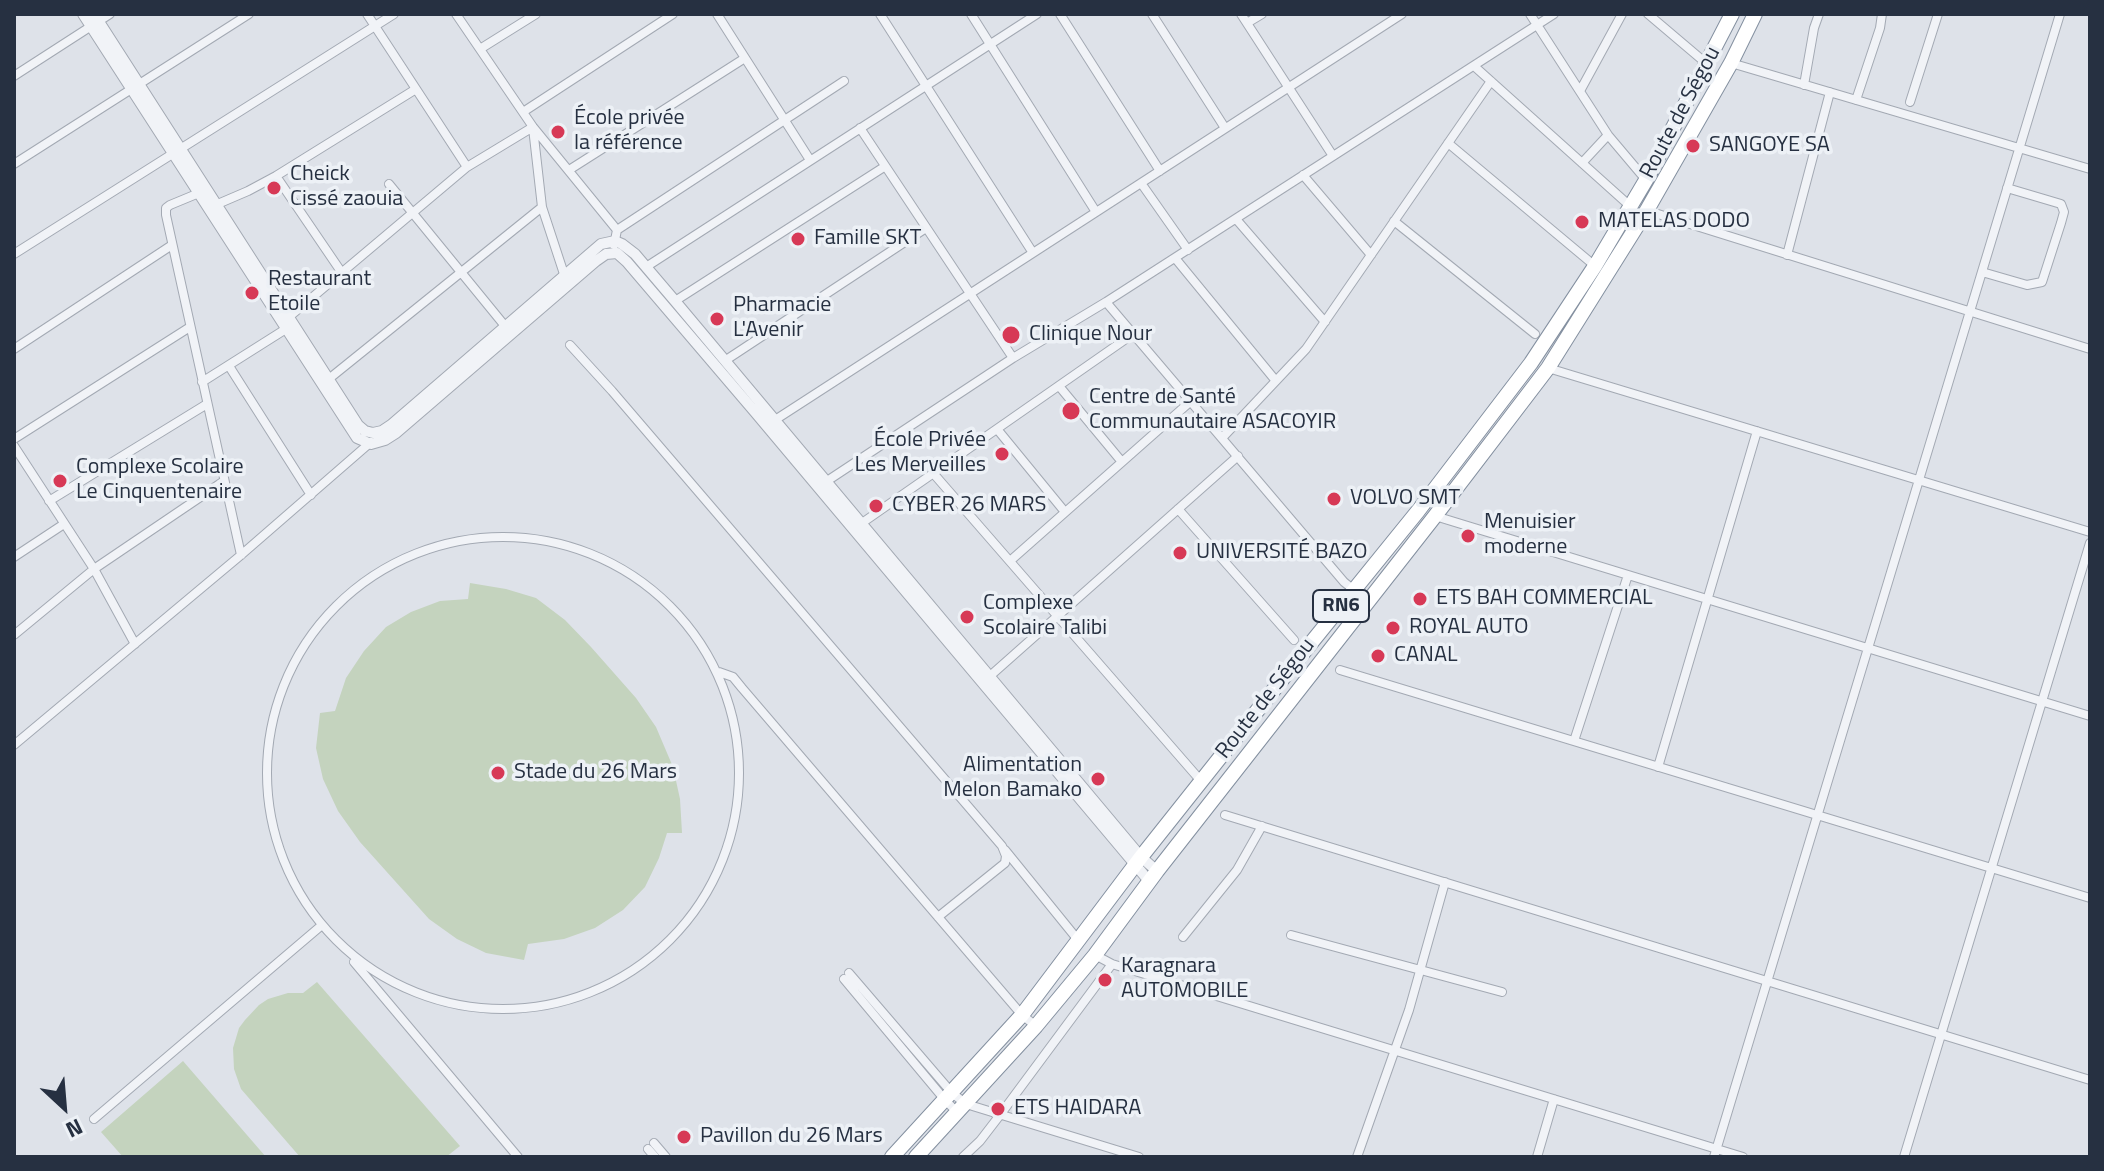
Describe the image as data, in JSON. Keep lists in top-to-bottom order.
{
  "streets": {
    "highway": ["Route de Ségou", "RN6"]
  },
  "places": [
    "École privée la référence",
    "SANGOYE SA",
    "Cheick Cissé zaouia",
    "MATELAS DODO",
    "Famille SKT",
    "Restaurant Etoile",
    "Pharmacie L'Avenir",
    "Clinique Nour",
    "Centre de Santé Communautaire ASACOYIR",
    "École Privée Les Merveilles",
    "Complexe Scolaire Le Cinquentenaire",
    "VOLVO SMT",
    "CYBER 26 MARS",
    "Menuisier moderne",
    "UNIVERSITÉ BAZO",
    "ETS BAH COMMERCIAL",
    "Complexe Scolaire Talibi",
    "ROYAL AUTO",
    "CANAL",
    "Stade du 26 Mars",
    "Alimentation Melon Bamako",
    "Karagnara AUTOMOBILE",
    "ETS HAIDARA",
    "Pavillon du 26 Mars"
  ],
  "north": "bottom right"
}
